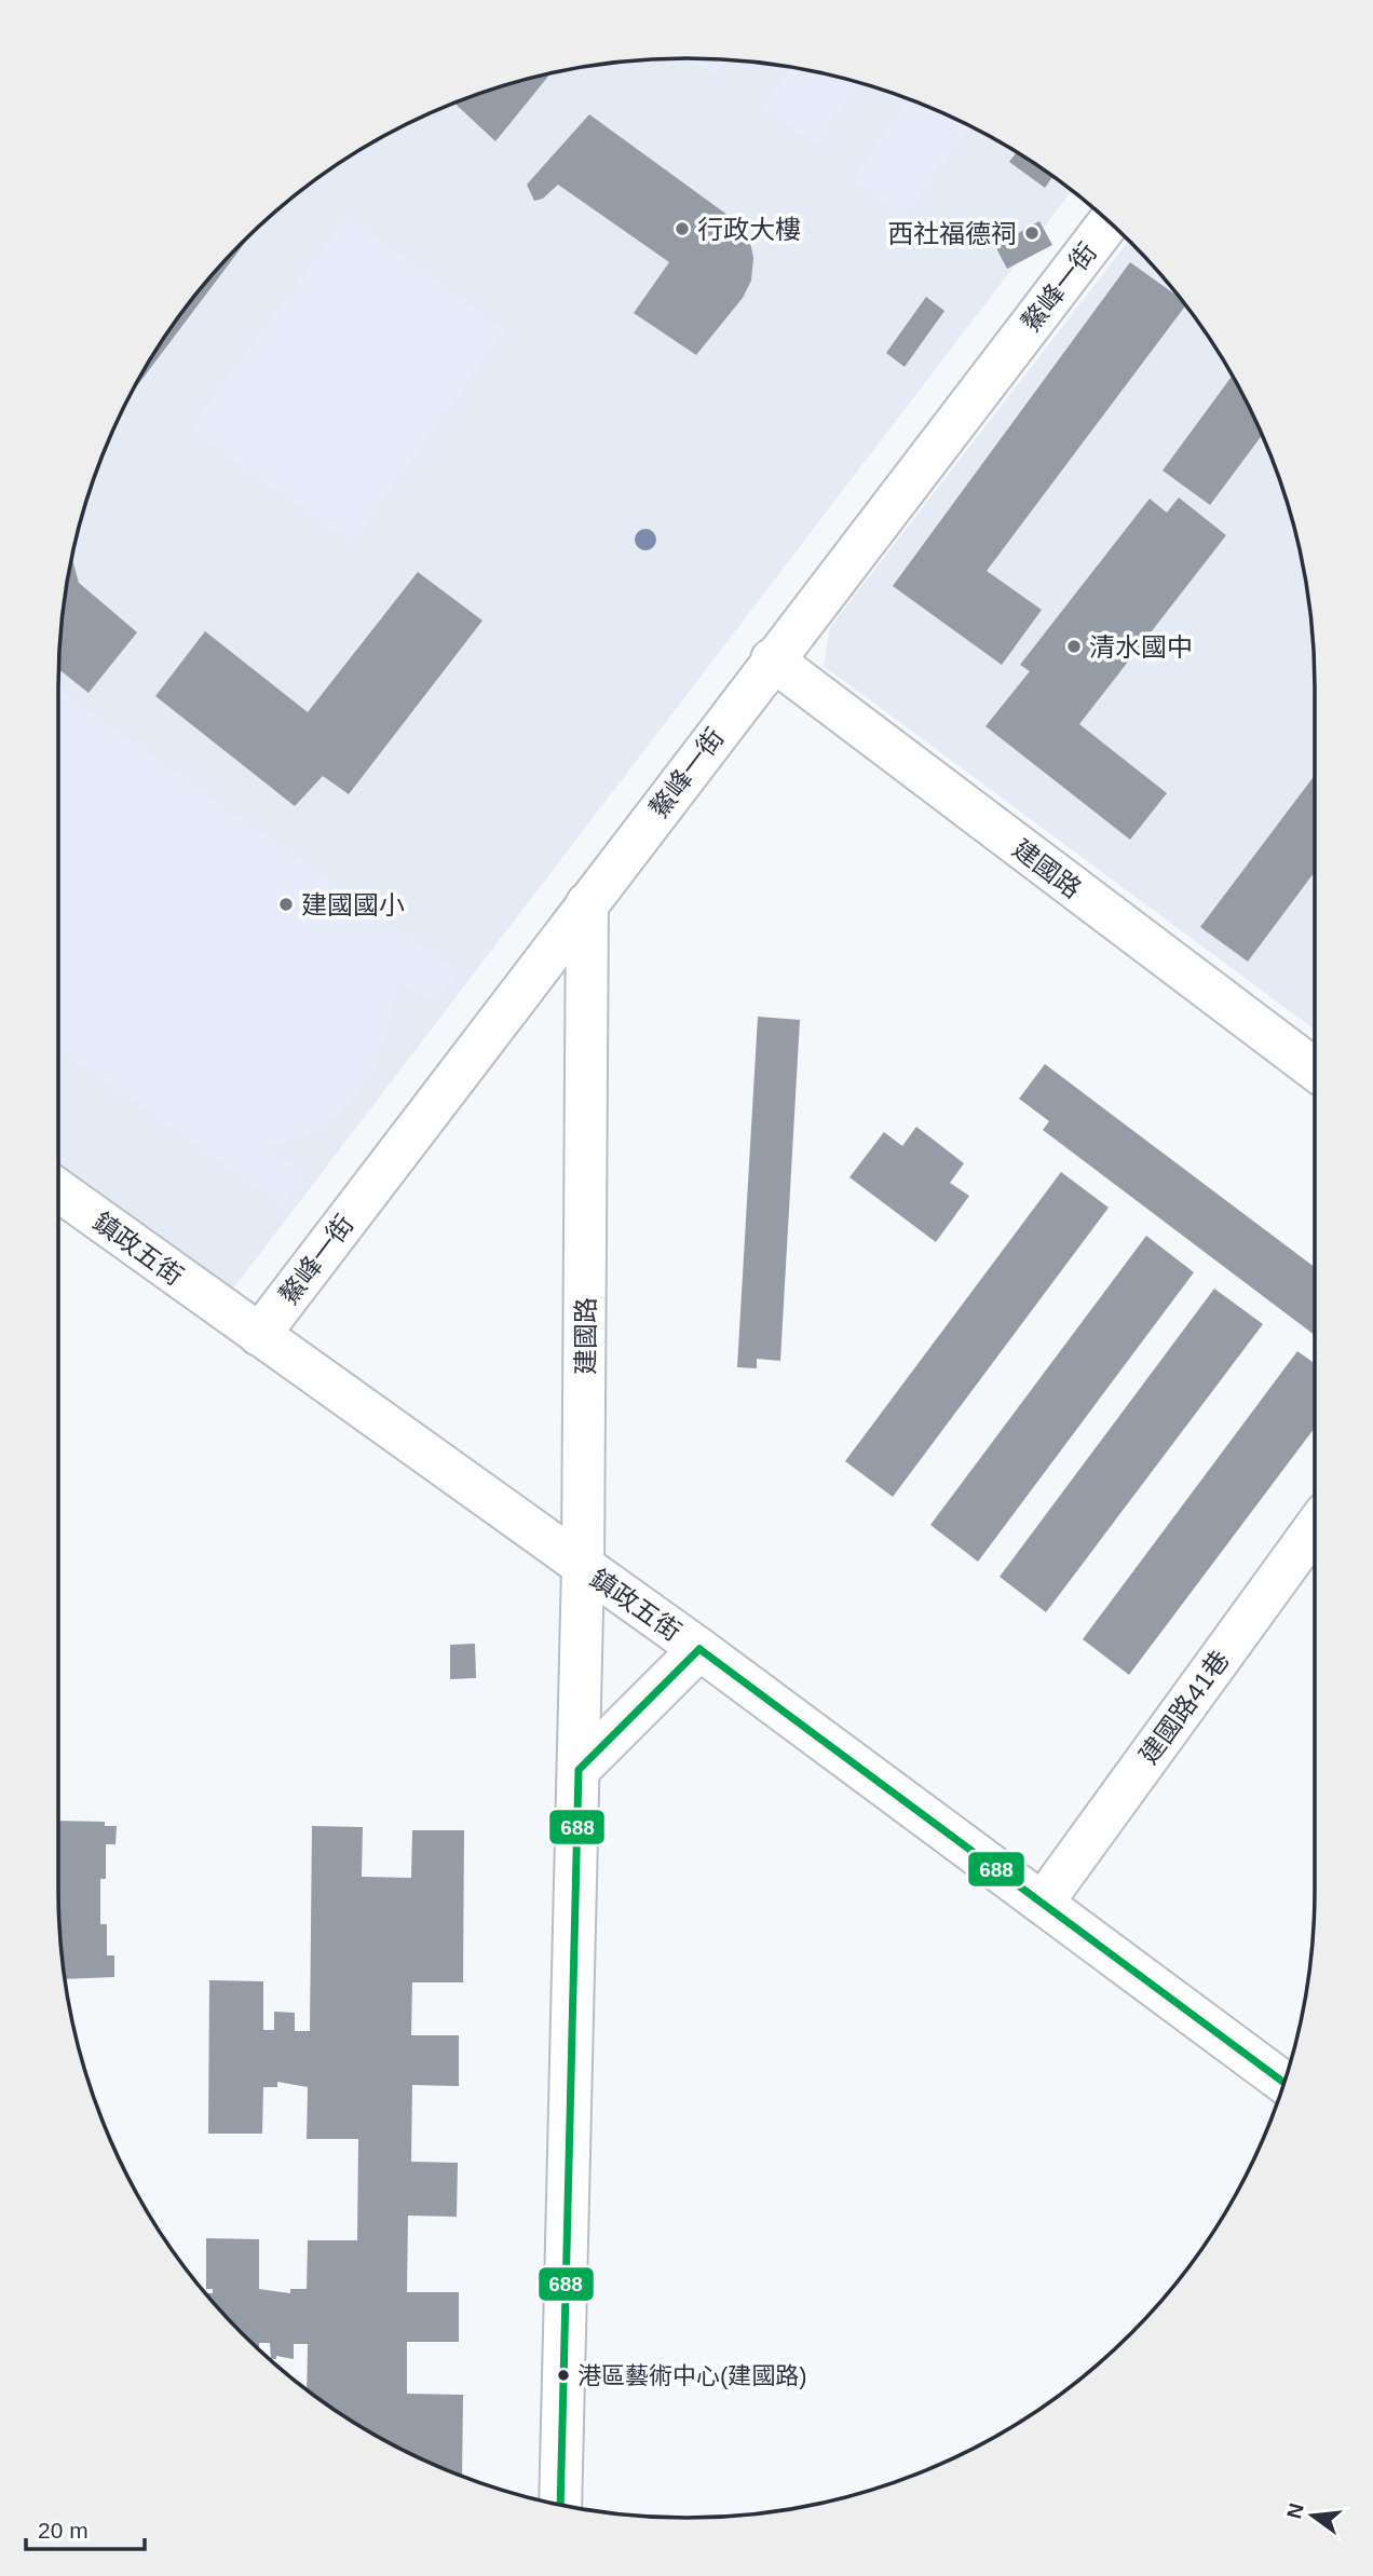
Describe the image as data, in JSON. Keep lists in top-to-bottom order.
{
  "streets": {
    "street": [
      "鰲峰一街",
      "建國路",
      "鎮政五街",
      "建國路41巷"
    ]
  },
  "crossings": [
    ["鰲峰一街", "建國路"],
    ["鰲峰一街", "鎮政五街"],
    ["建國路", "鎮政五街"],
    ["鎮政五街", "建國路41巷"]
  ],
  "places": [
    "行政大樓",
    "西社福德祠",
    "清水國中",
    "建國國小",
    "港區藝術中心(建國路)"
  ],
  "lines": ["transit line 688"],
  "scale_bar": "20 m",
  "north": "left"
}
